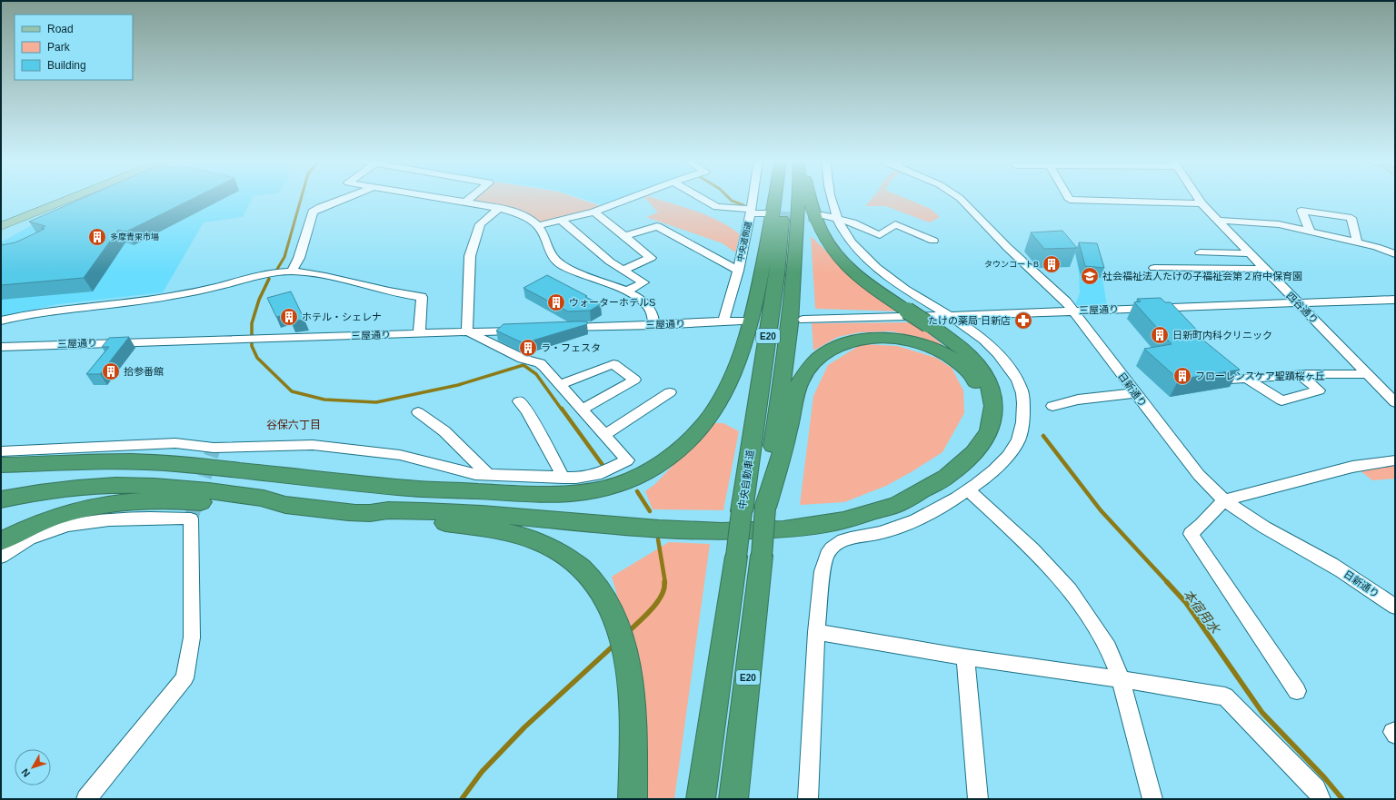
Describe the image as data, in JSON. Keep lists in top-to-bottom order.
{
  "streets": {
    "highway": ["E20", "中央自動車道"],
    "street": [
      "中央道側道",
      "四谷通り",
      "三屋通り",
      "日新通り"
    ]
  },
  "crossings": [
    ["中央道側道", "三屋通り"],
    ["四谷通り", "三屋通り"],
    ["三屋通り", "日新通り"]
  ],
  "districts": ["谷保六丁目"],
  "water": ["本宿用水"],
  "places": {
    "building": [
      "多摩青果市場",
      "タウンコートB",
      "ウォーターホテルS",
      "ホテル・シェレナ",
      "日新町内科クリニック",
      "ラ・フェスタ",
      "拾参番館",
      "フローレンスケア聖蹟桜ヶ丘"
    ],
    "school or university": ["社会福祉法人たけの子福祉会第２府中保育園"],
    "pharmacy": ["たけの薬局 日新店"]
  },
  "legend": ["Road", "Park", "Building"],
  "north": "bottom left"
}
